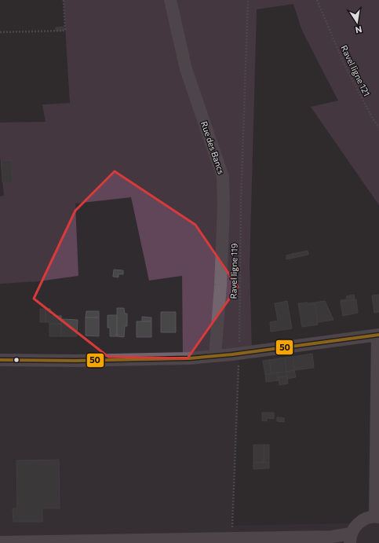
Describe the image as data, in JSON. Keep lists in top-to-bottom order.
{
  "streets": {
    "street": ["Rue des Bancs"],
    "path": ["Ravel ligne 121", "Ravel ligne 119"]
  },
  "lines": ["transit line 50"],
  "north": "bottom"
}
